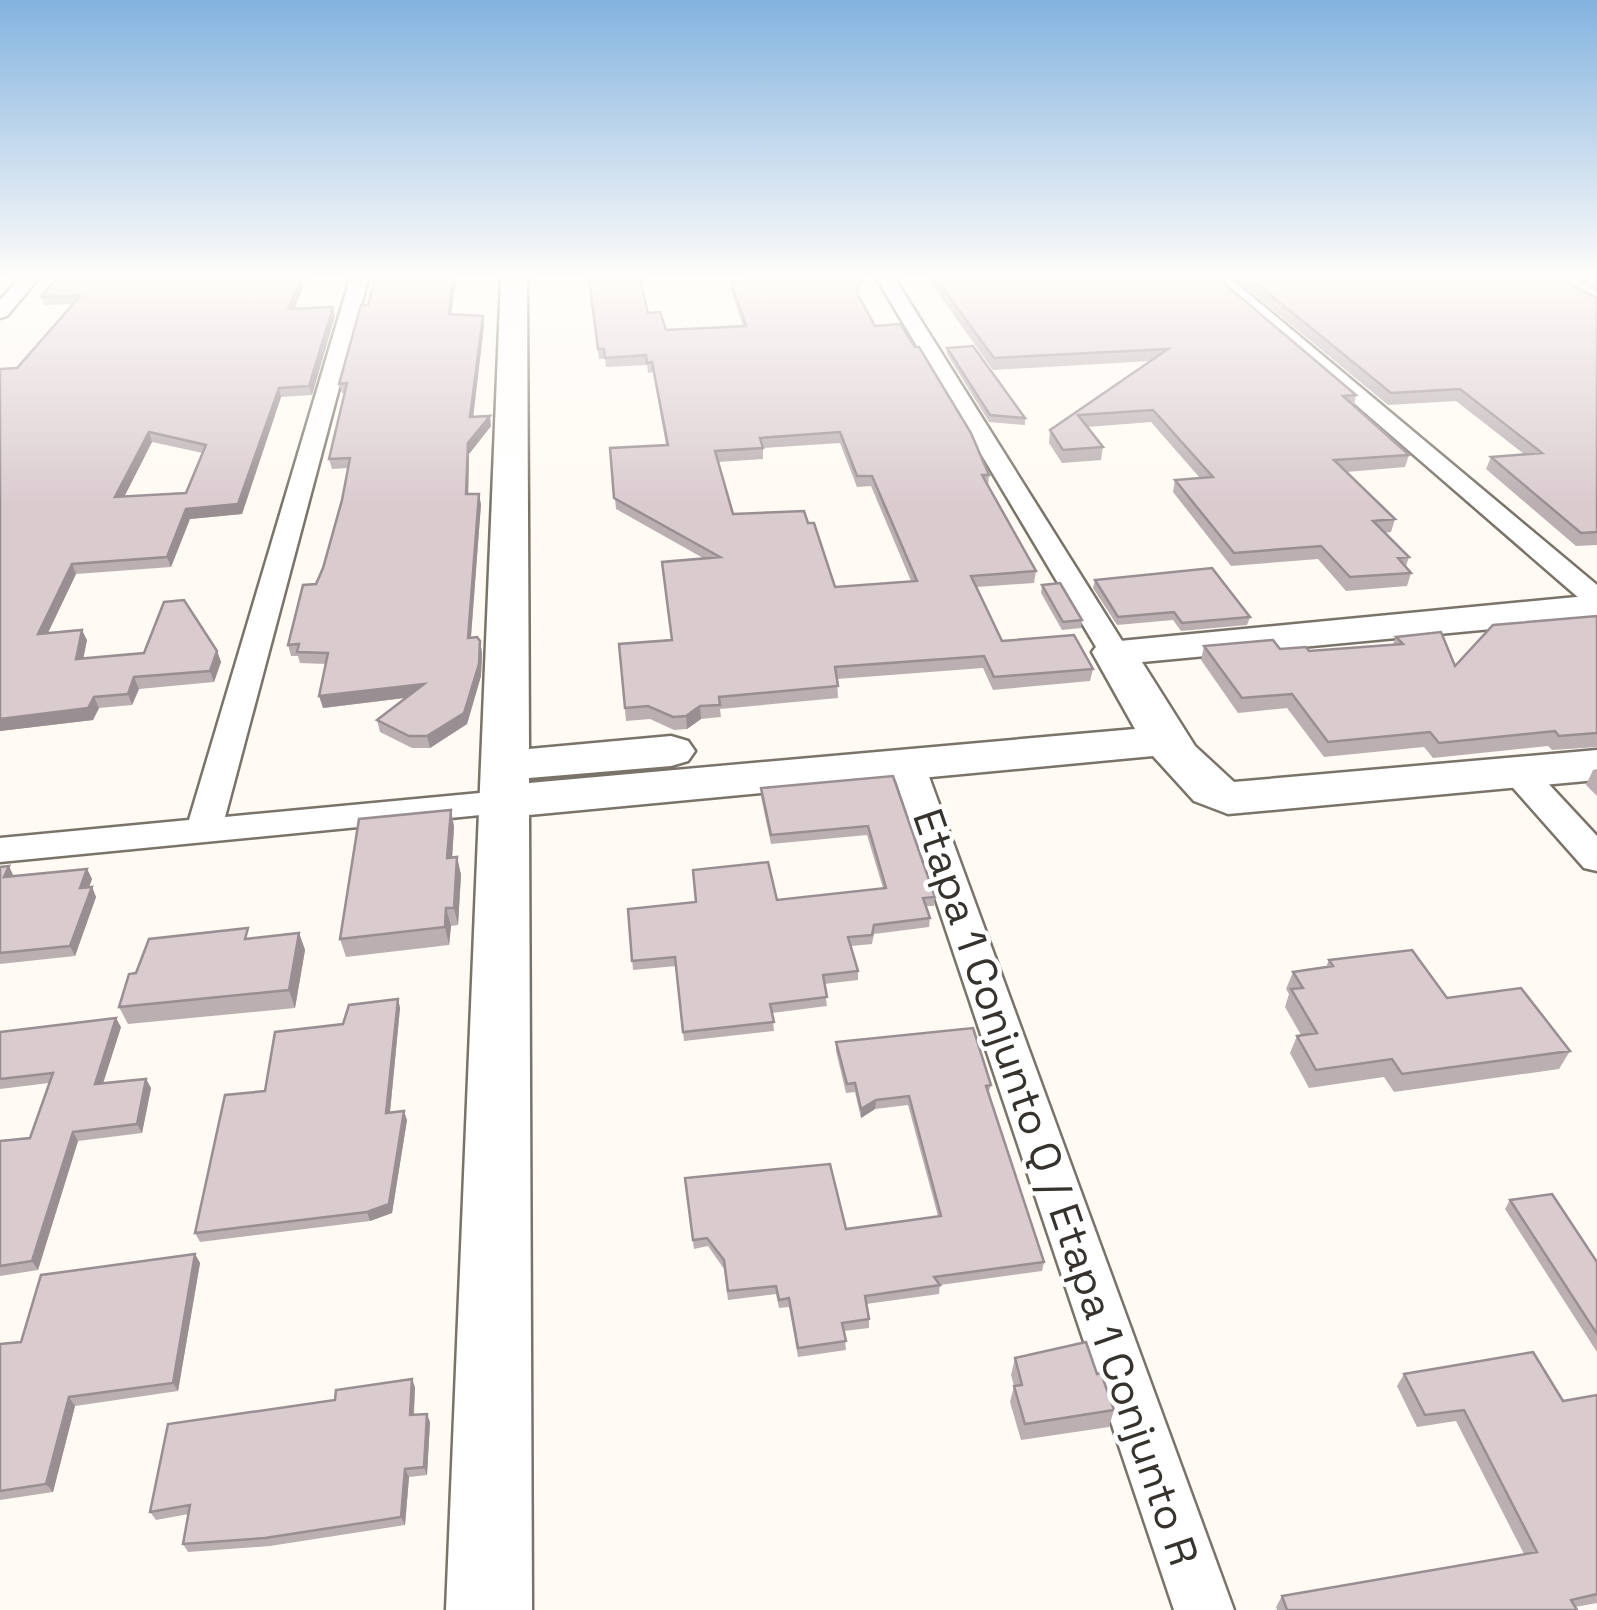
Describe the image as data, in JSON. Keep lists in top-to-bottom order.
{
  "streets": {
    "street": ["Etapa 1 Conjunto Q / Etapa 1 Conjunto R"]
  }
}
